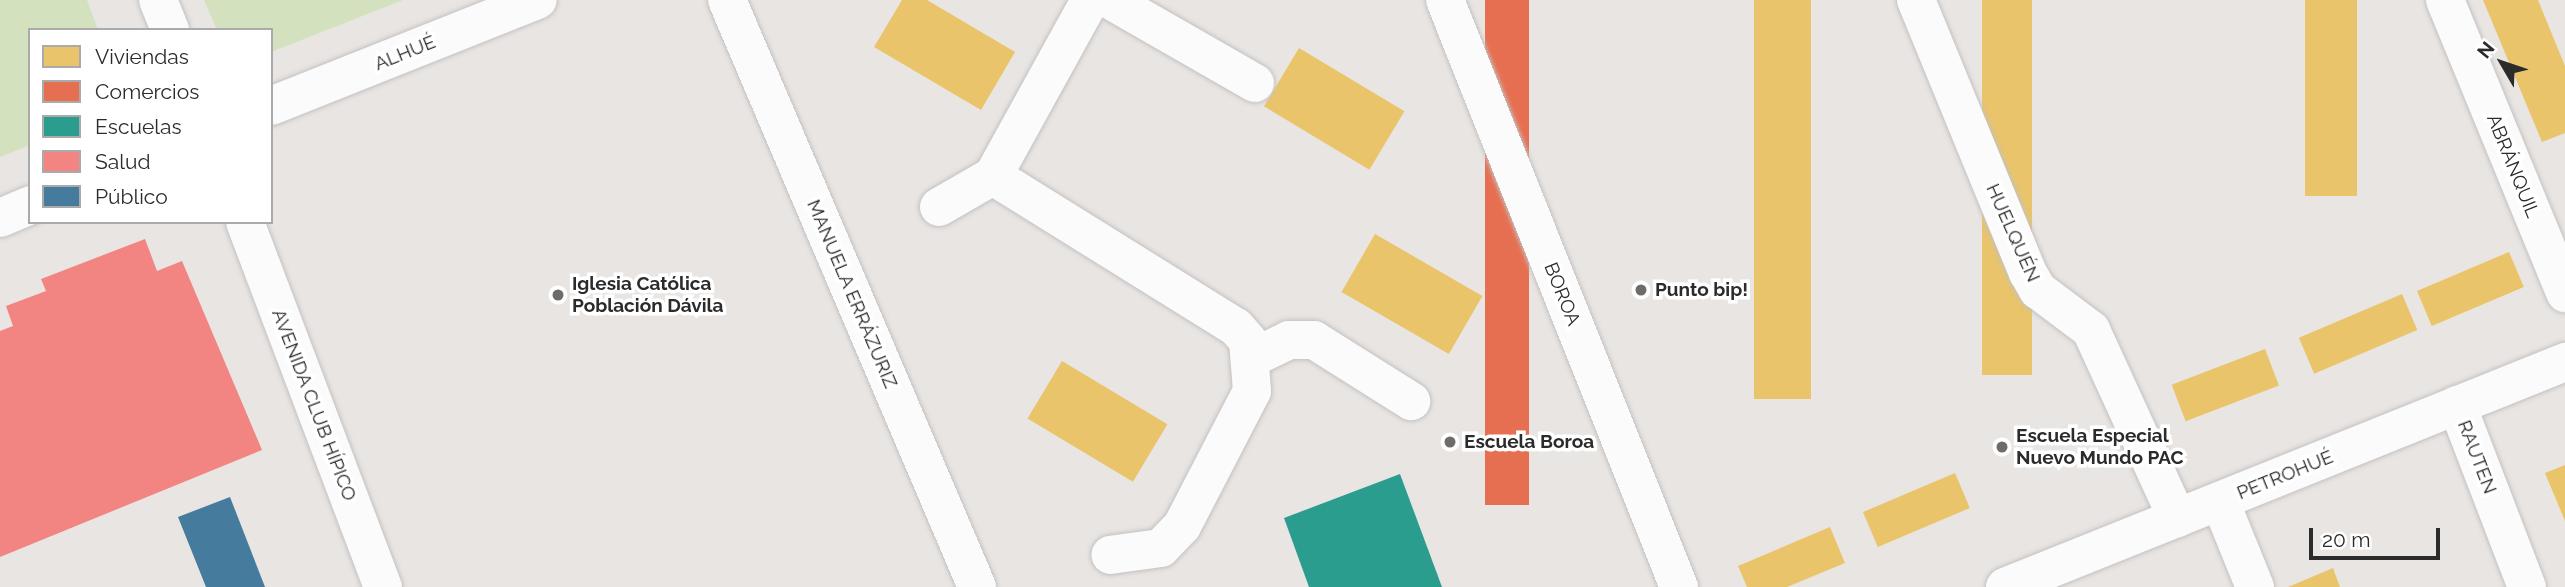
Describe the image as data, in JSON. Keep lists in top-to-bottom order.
{
  "streets": {
    "street": [
      "ALHUÉ",
      "ABRÁNQUIL",
      "HUELQUÉN",
      "MANUELA ERRÁZURIZ",
      "BOROA",
      "AVENIDA CLUB HÍPICO",
      "RAUTEN",
      "PETROHUÉ"
    ]
  },
  "crossings": [
    ["HUELQUÉN", "PETROHUÉ"],
    ["RAUTEN", "PETROHUÉ"]
  ],
  "places": [
    "Punto bip!",
    "Iglesia Católica Población Dávila",
    "Escuela Boroa",
    "Escuela Especial Nuevo Mundo PAC"
  ],
  "legend": [
    "Viviendas",
    "Comercios",
    "Escuelas",
    "Salud",
    "Público"
  ],
  "scale_bar": "20 m",
  "north": "top left"
}
